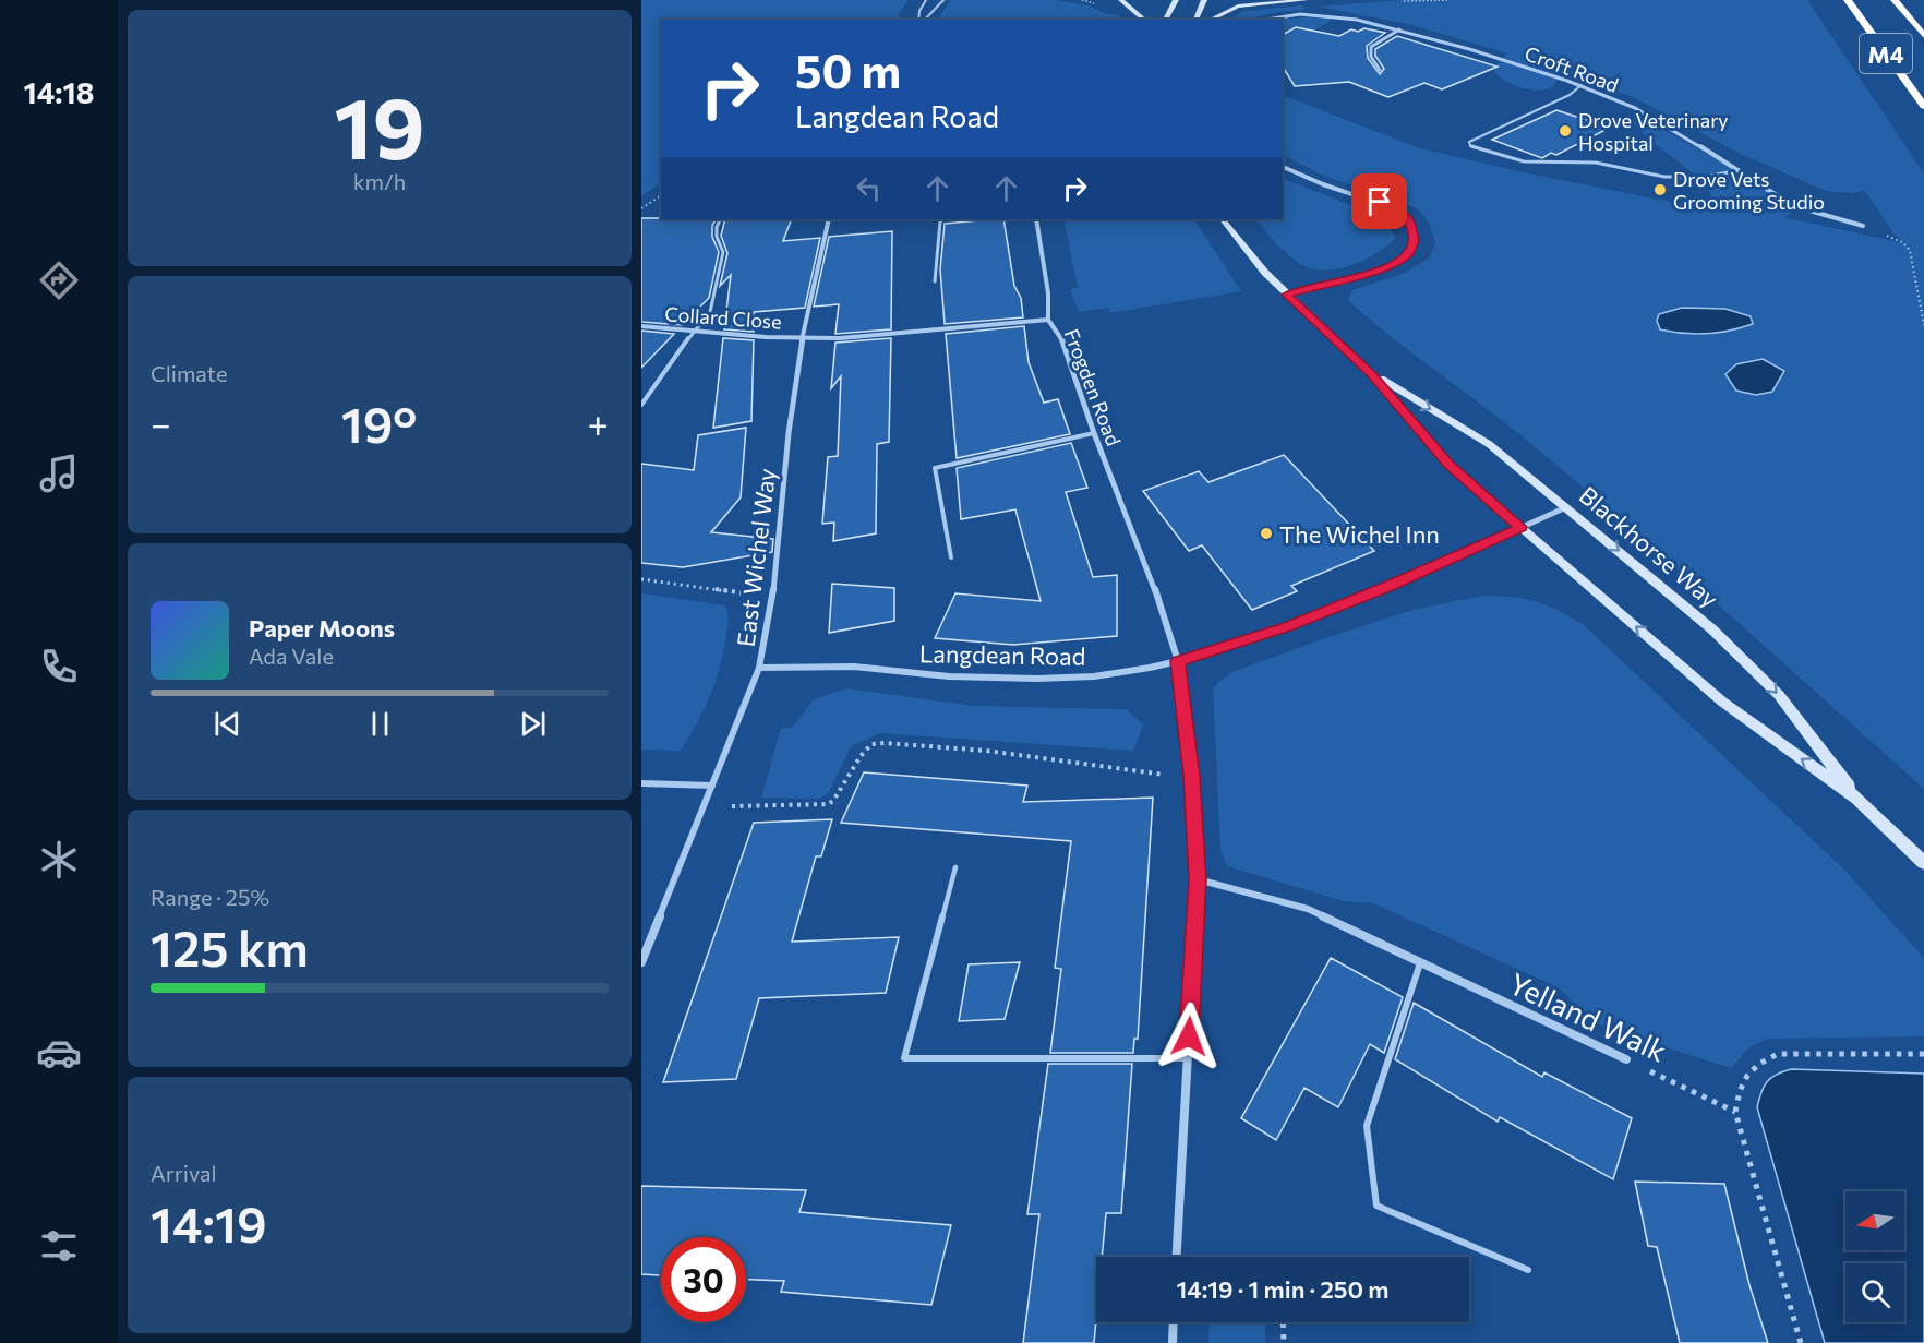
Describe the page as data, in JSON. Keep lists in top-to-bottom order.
{
  "streets": {
    "highway": ["M4"],
    "main road": ["Blackhorse Way"],
    "street": [
      "Croft Road",
      "Collard Close",
      "Frogden Road",
      "East Wichel Way",
      "Langdean Road",
      "Yelland Walk"
    ]
  },
  "crossings": [
    ["Collard Close", "Frogden Road"],
    ["Collard Close", "East Wichel Way"],
    ["Frogden Road", "East Wichel Way"],
    ["Frogden Road", "Langdean Road"],
    ["Frogden Road", "Yelland Walk"],
    ["Blackhorse Way", "Langdean Road"],
    ["East Wichel Way", "Langdean Road"]
  ],
  "places": ["Drove Veterinary Hospital", "Drove Vets Grooming Studio", "The Wichel Inn"],
  "north": "left",
  "page": {
    "tabs": "14:18",
    "tile": [
      ["19", "km/h"],
      "Climate",
      ["Range · 25%", "125 km"],
      ["Arrival", "14:19"]
    ],
    "turn": ["50 m", "Langdean Road"],
    "heat": ["−", "19°", "+"],
    "song": ["Paper Moons", "Ada Vale"],
    "limit": "30",
    "trip": "14:19 · 1 min · 250 m"
  }
}
